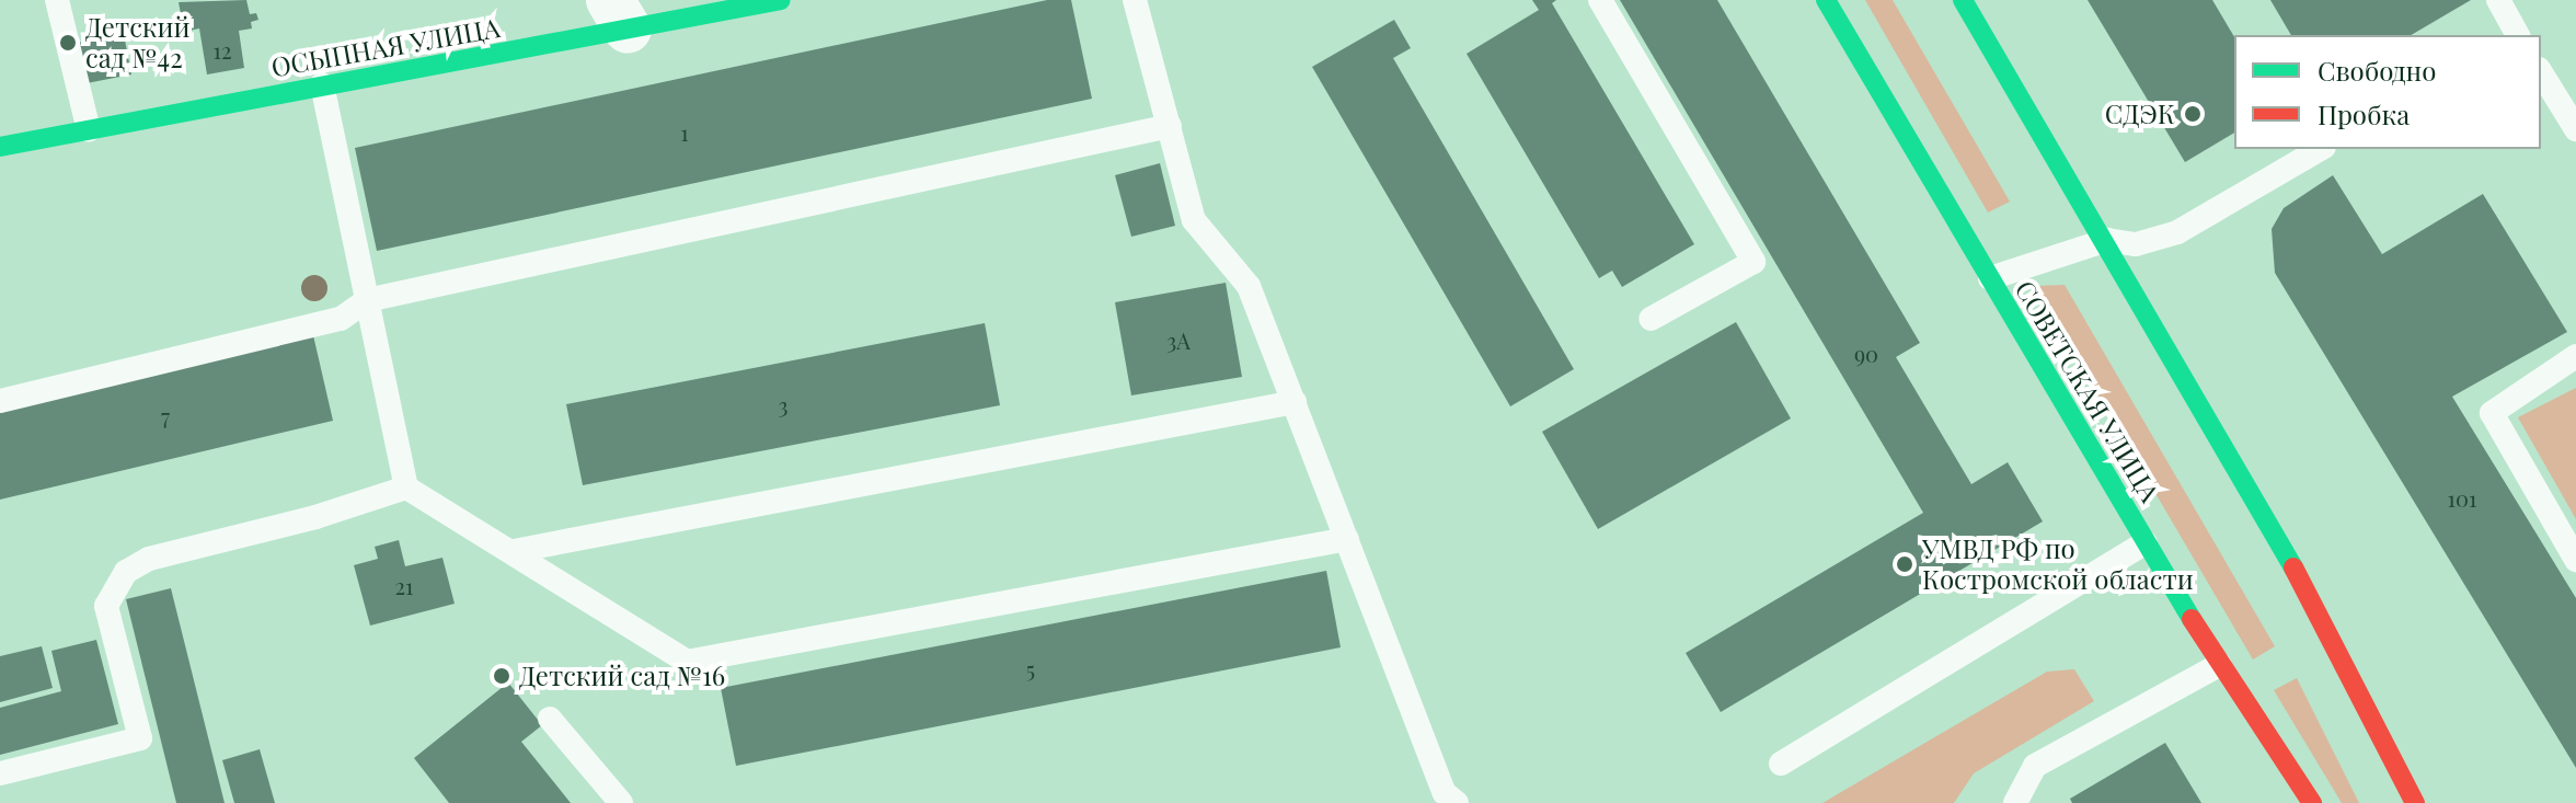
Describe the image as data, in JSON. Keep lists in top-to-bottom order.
{
  "streets": {
    "street": ["ОСЫПНАЯ УЛИЦА", "СОВЕТСКАЯ УЛИЦА"]
  },
  "places": [
    "Детский сад №42",
    "СДЭК",
    "УМВД РФ по Костромской области",
    "Детский сад №16"
  ],
  "house_numbers": [
    "12",
    "1",
    "3А",
    "90",
    "3",
    "7",
    "101",
    "21",
    "5"
  ],
  "legend": ["Свободно", "Пробка"]
}
